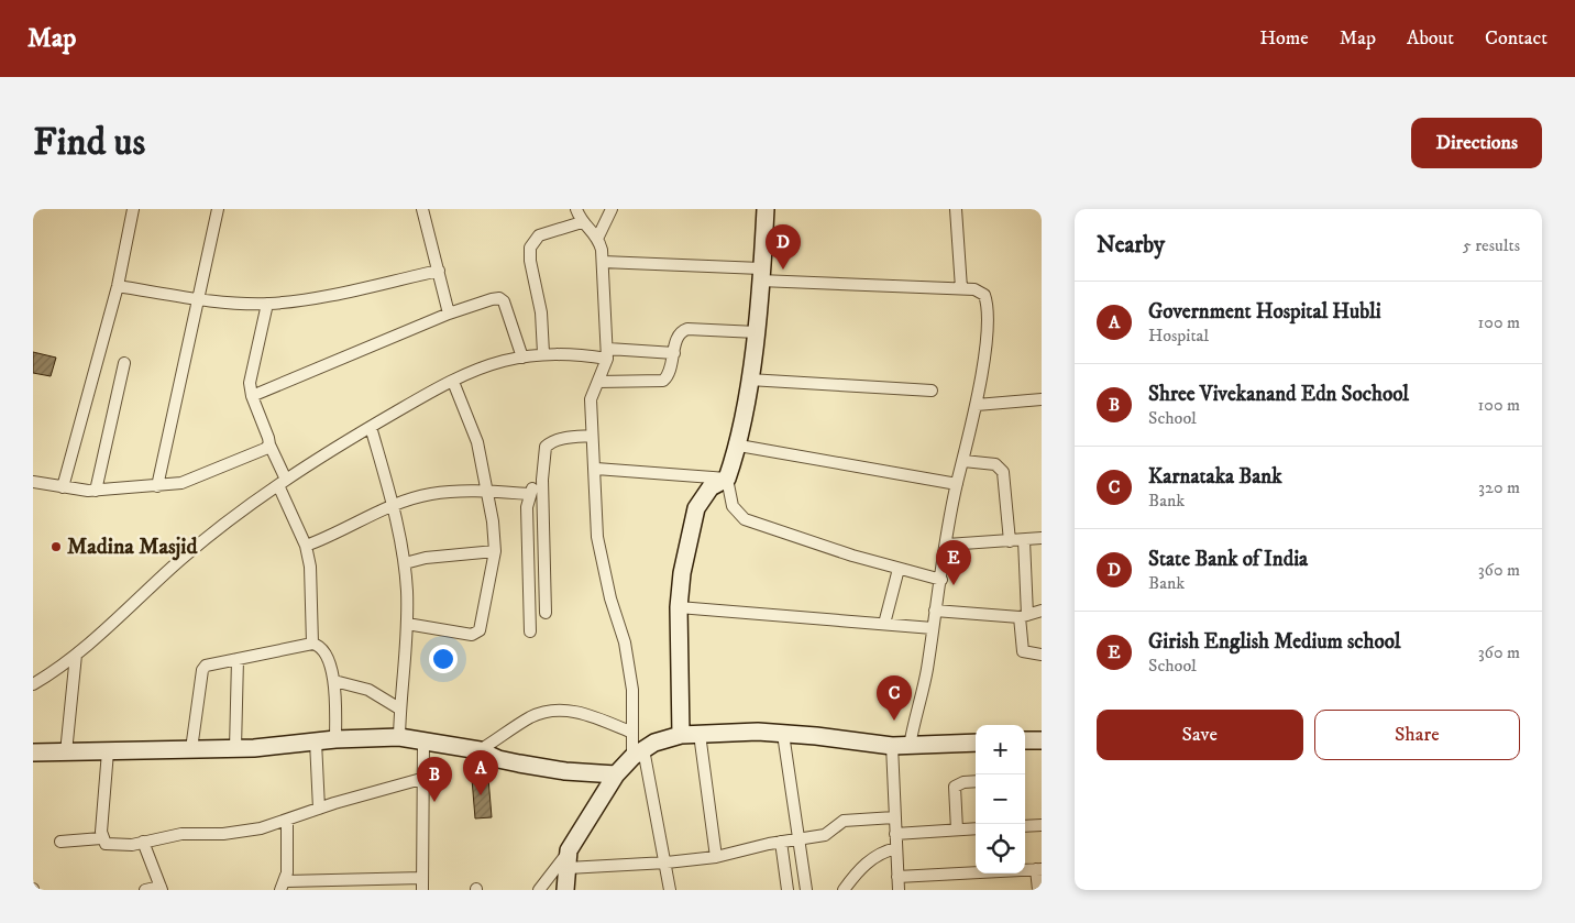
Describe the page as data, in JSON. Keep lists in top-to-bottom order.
{
  "places": ["Madina Masjid"],
  "page": {
    "header": "Map",
    "nav": [
      "Home",
      "Map",
      "About",
      "Contact"
    ],
    "buttons": [
      "Directions",
      ["Save", "Share"]
    ],
    "title": "Find us",
    "heading": ["Nearby", "5 results"],
    "pins": [
      "D",
      "E",
      "C",
      "A",
      "B"
    ],
    "list": [
      {
        "mark": "A",
        "name": "Government Hospital Hubli",
        "note": "Hospital",
        "value": "100 m"
      },
      {
        "mark": "B",
        "name": "Shree Vivekanand Edn Sochool",
        "note": "School",
        "value": "100 m"
      },
      {
        "mark": "C",
        "name": "Karnataka Bank",
        "note": "Bank",
        "value": "320 m"
      },
      {
        "mark": "D",
        "name": "State Bank of India",
        "note": "Bank",
        "value": "360 m"
      },
      {
        "mark": "E",
        "name": "Girish English Medium school",
        "note": "School",
        "value": "360 m"
      }
    ],
    "map_buttons": ["+", "−"]
  }
}
